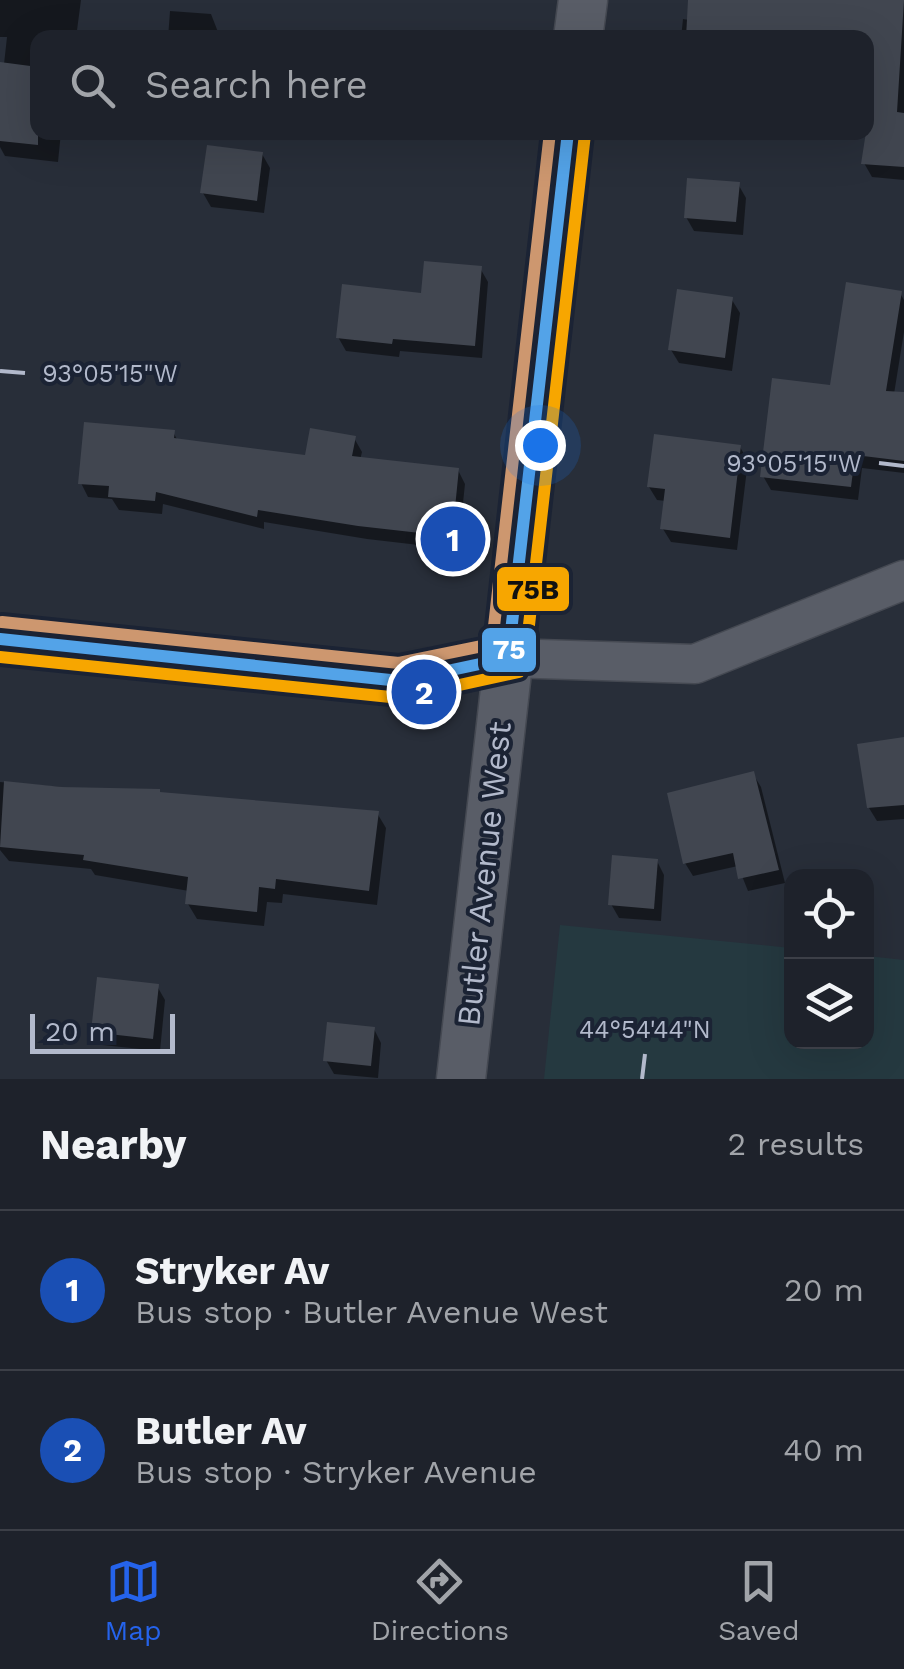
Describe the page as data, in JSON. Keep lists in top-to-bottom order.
{
  "streets": {
    "street": ["Butler Avenue West"]
  },
  "lines": ["transit line 75", "transit line 75B"],
  "scale_bar": "20 m",
  "page": {
    "search": "Search here",
    "pins": ["1", "2"],
    "scale": "20 m",
    "heading": ["Nearby", "2 results"],
    "list": [
      {
        "mark": "1",
        "name": "Stryker Av",
        "note": "Bus stop · Butler Avenue West",
        "value": "20 m"
      },
      {
        "mark": "2",
        "name": "Butler Av",
        "note": "Bus stop · Stryker Avenue",
        "value": "40 m"
      }
    ],
    "nav": ["Map", "Directions", "Saved"]
  },
  "coordinates": ["93°05'15\"W", "44°54'44\"N"]
}
